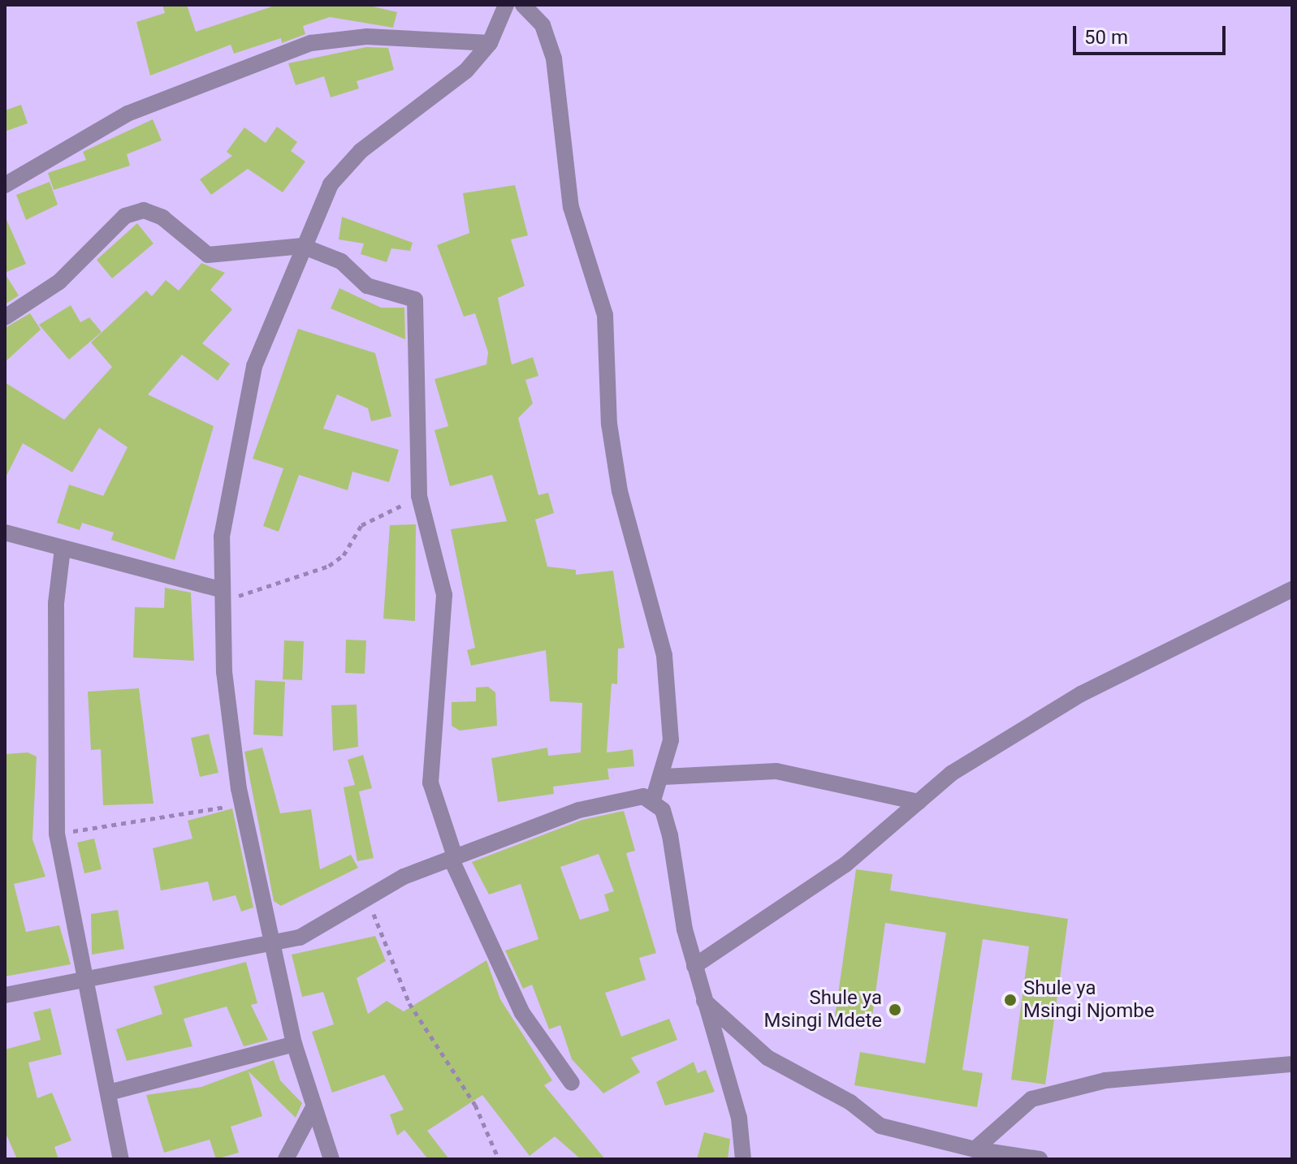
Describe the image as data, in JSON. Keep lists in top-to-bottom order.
{
  "places": ["Shule ya Msingi Njombe", "Shule ya Msingi Mdete"],
  "scale_bar": "50 m"
}
